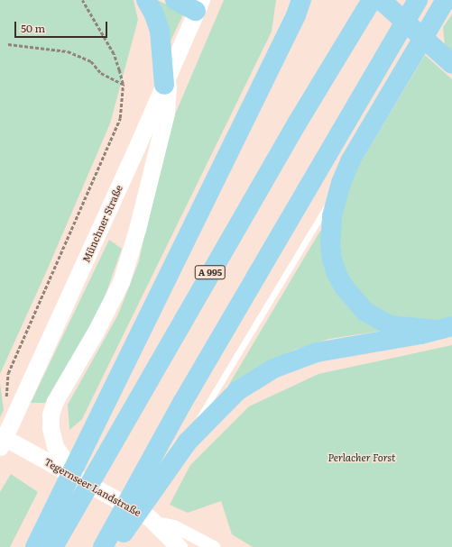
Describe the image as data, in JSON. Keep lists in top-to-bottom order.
{
  "streets": {
    "highway": ["A 995"],
    "main road": ["Münchner Straße", "Tegernseer Landstraße"]
  },
  "parks": ["Perlacher Forst"],
  "scale_bar": "50 m"
}
